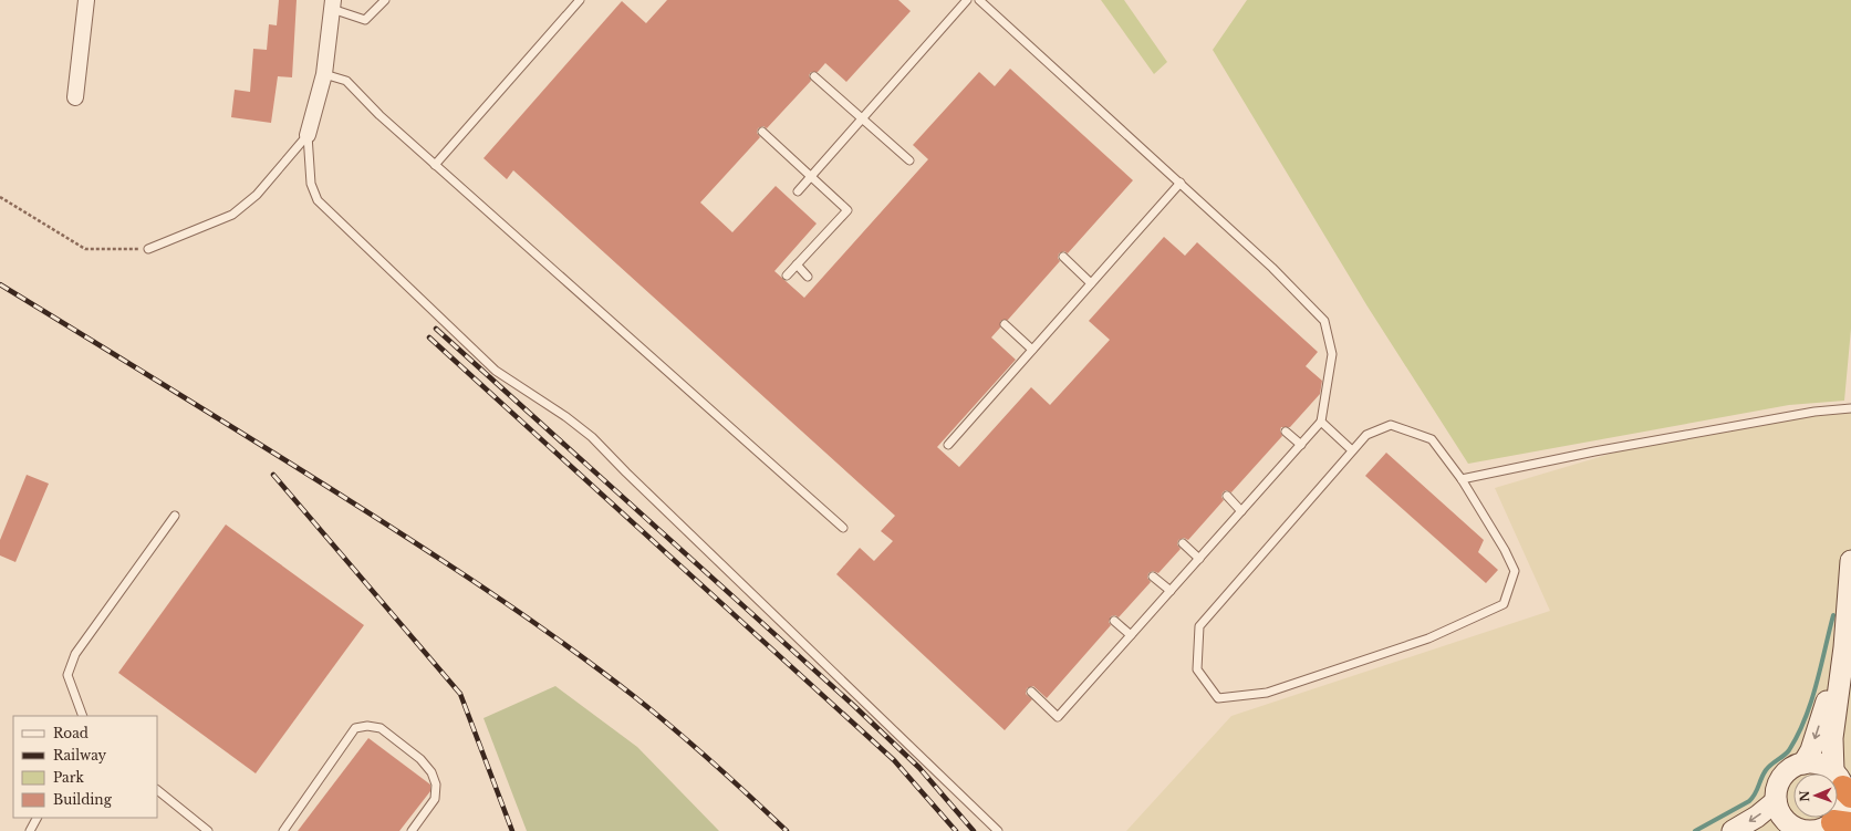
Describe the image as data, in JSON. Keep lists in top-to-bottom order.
{
  "legend": [
    "Road",
    "Railway",
    "Park",
    "Building"
  ],
  "north": "left"
}
